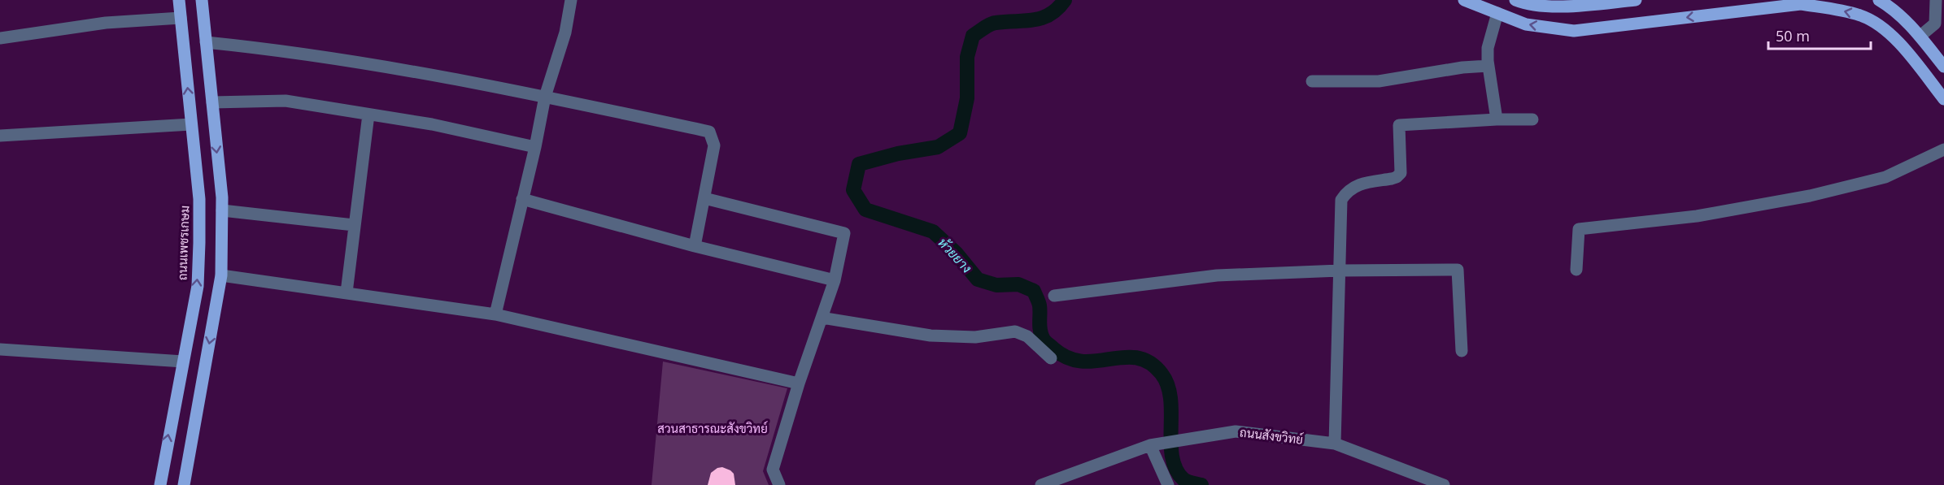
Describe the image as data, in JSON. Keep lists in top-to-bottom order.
{
  "streets": {
    "main road": ["ถนนเพชรเกษม"],
    "street": ["ถนนสังขวิทย์"]
  },
  "water": ["ห้วยยาง"],
  "parks": ["สวนสาธารณะสังขวิทย์"],
  "scale_bar": "50 m"
}
